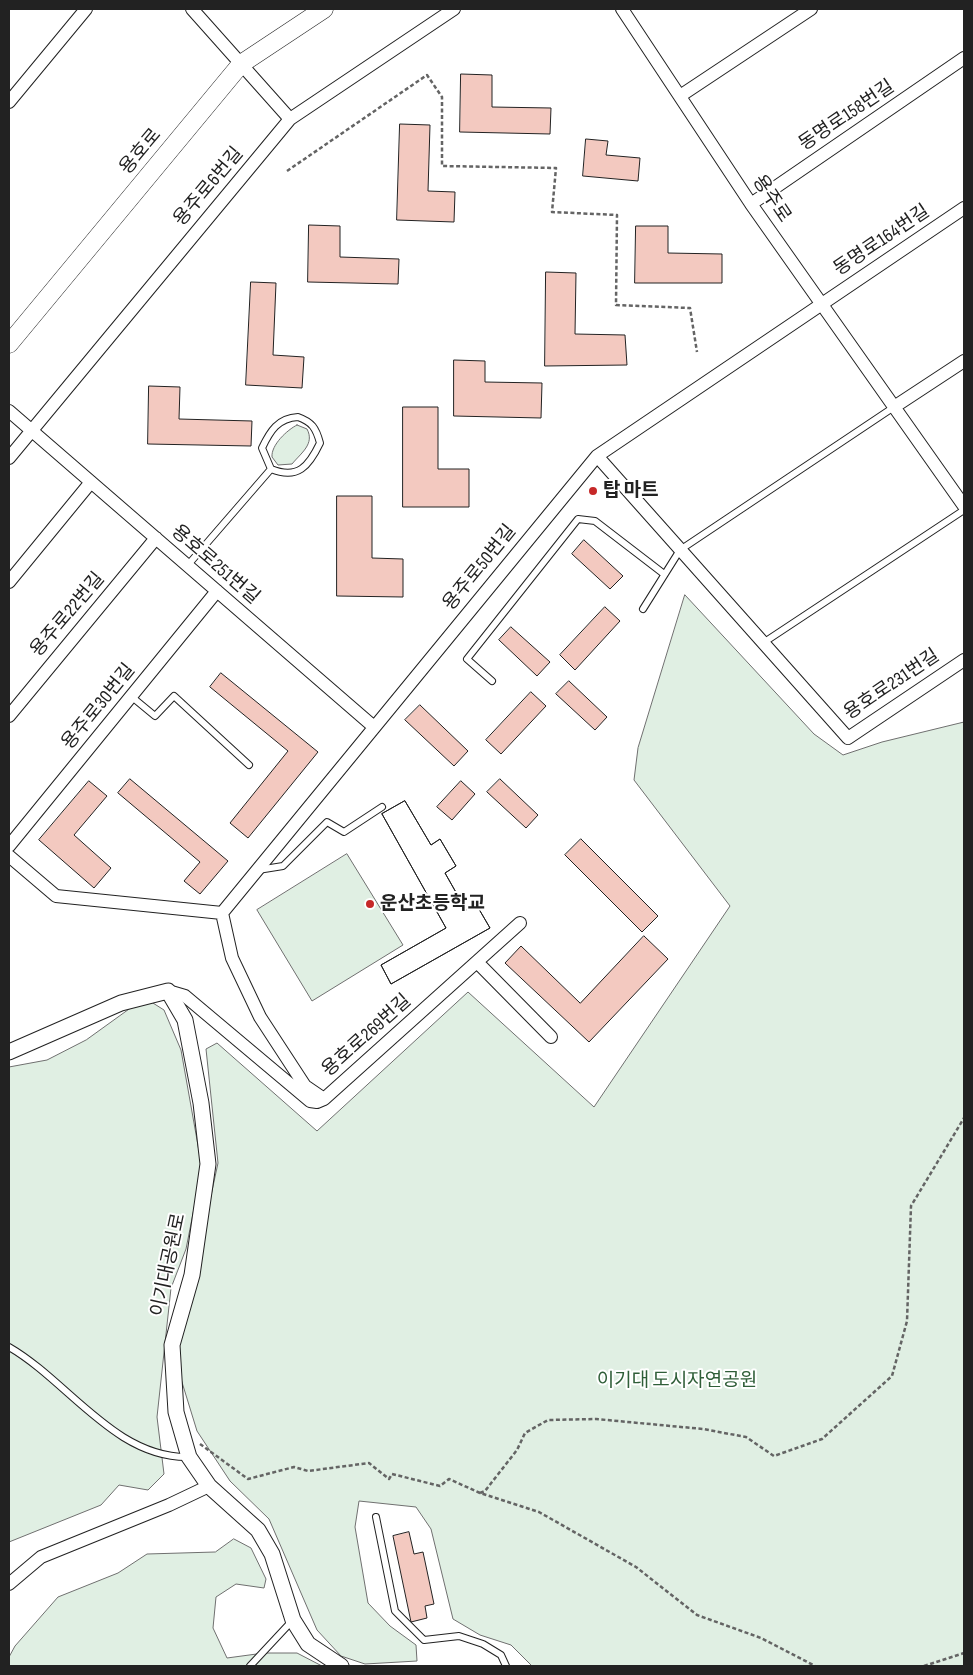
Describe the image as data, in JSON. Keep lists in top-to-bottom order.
{
  "streets": {
    "main road": ["용호로"],
    "street": [
      "동명로158번길",
      "용주로6번길",
      "용주로",
      "동명로164번길",
      "용호로251번길",
      "용주로50번길",
      "용주로22번길",
      "용호로231번길",
      "용주로30번길",
      "용호로269번길",
      "이기대공원로"
    ]
  },
  "crossings": [
    ["동명로158번길", "용주로"],
    ["용주로6번길", "용호로251번길"],
    ["용주로", "동명로164번길"],
    ["용주로", "용주로50번길"],
    ["동명로164번길", "용주로50번길"],
    ["용호로251번길", "용주로50번길"],
    ["용호로251번길", "용주로22번길"],
    ["용호로251번길", "용주로30번길"],
    ["용주로50번길", "용호로231번길"],
    ["용주로50번길", "용호로269번길"]
  ],
  "parks": ["이기대 도시자연공원"],
  "places": ["탑 마트", "운산초등학교"]
}
